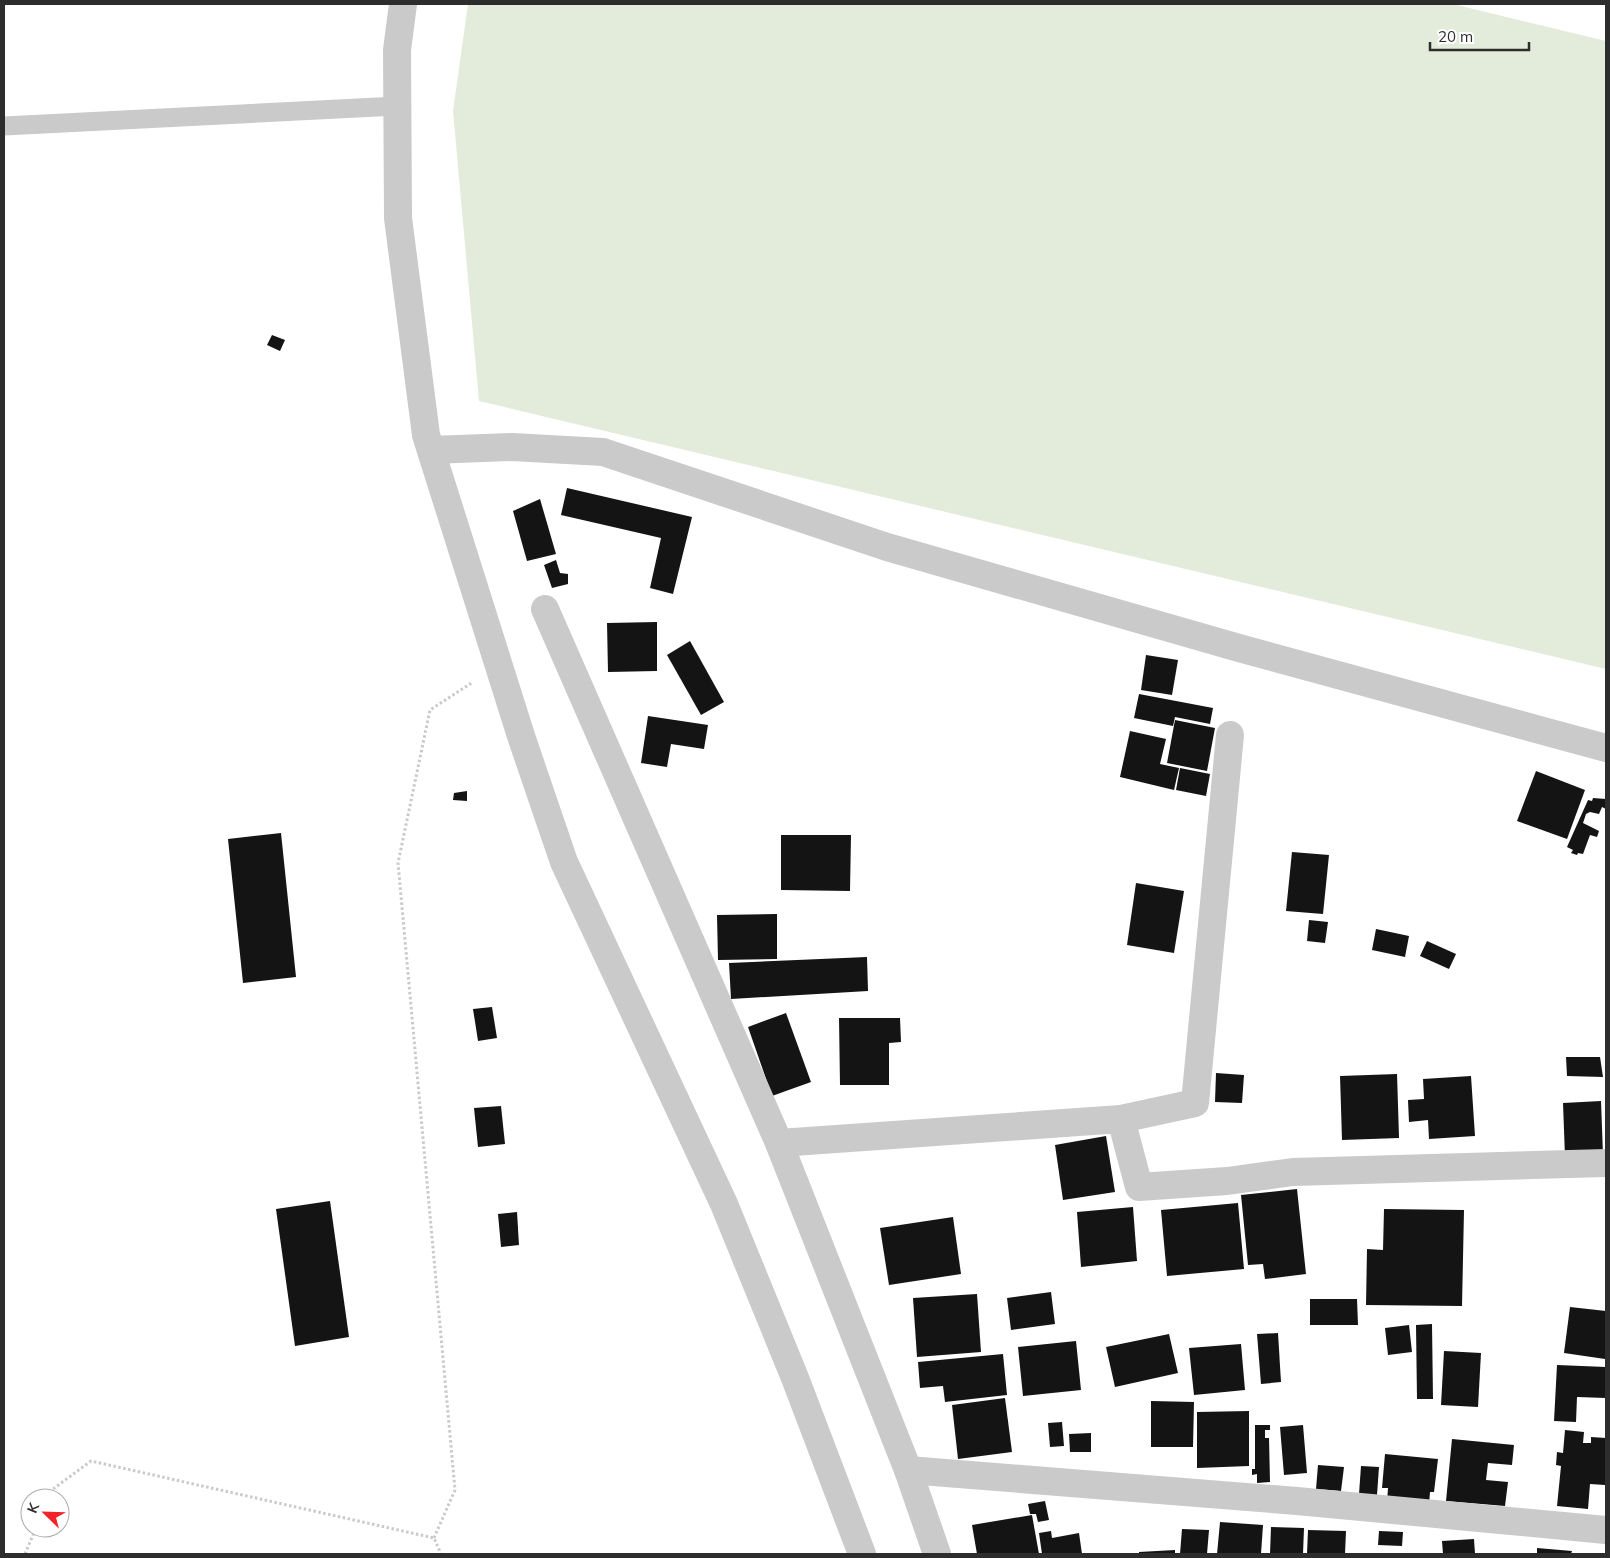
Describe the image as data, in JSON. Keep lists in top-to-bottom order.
{
  "scale_bar": "20 m",
  "north": "top left"
}
